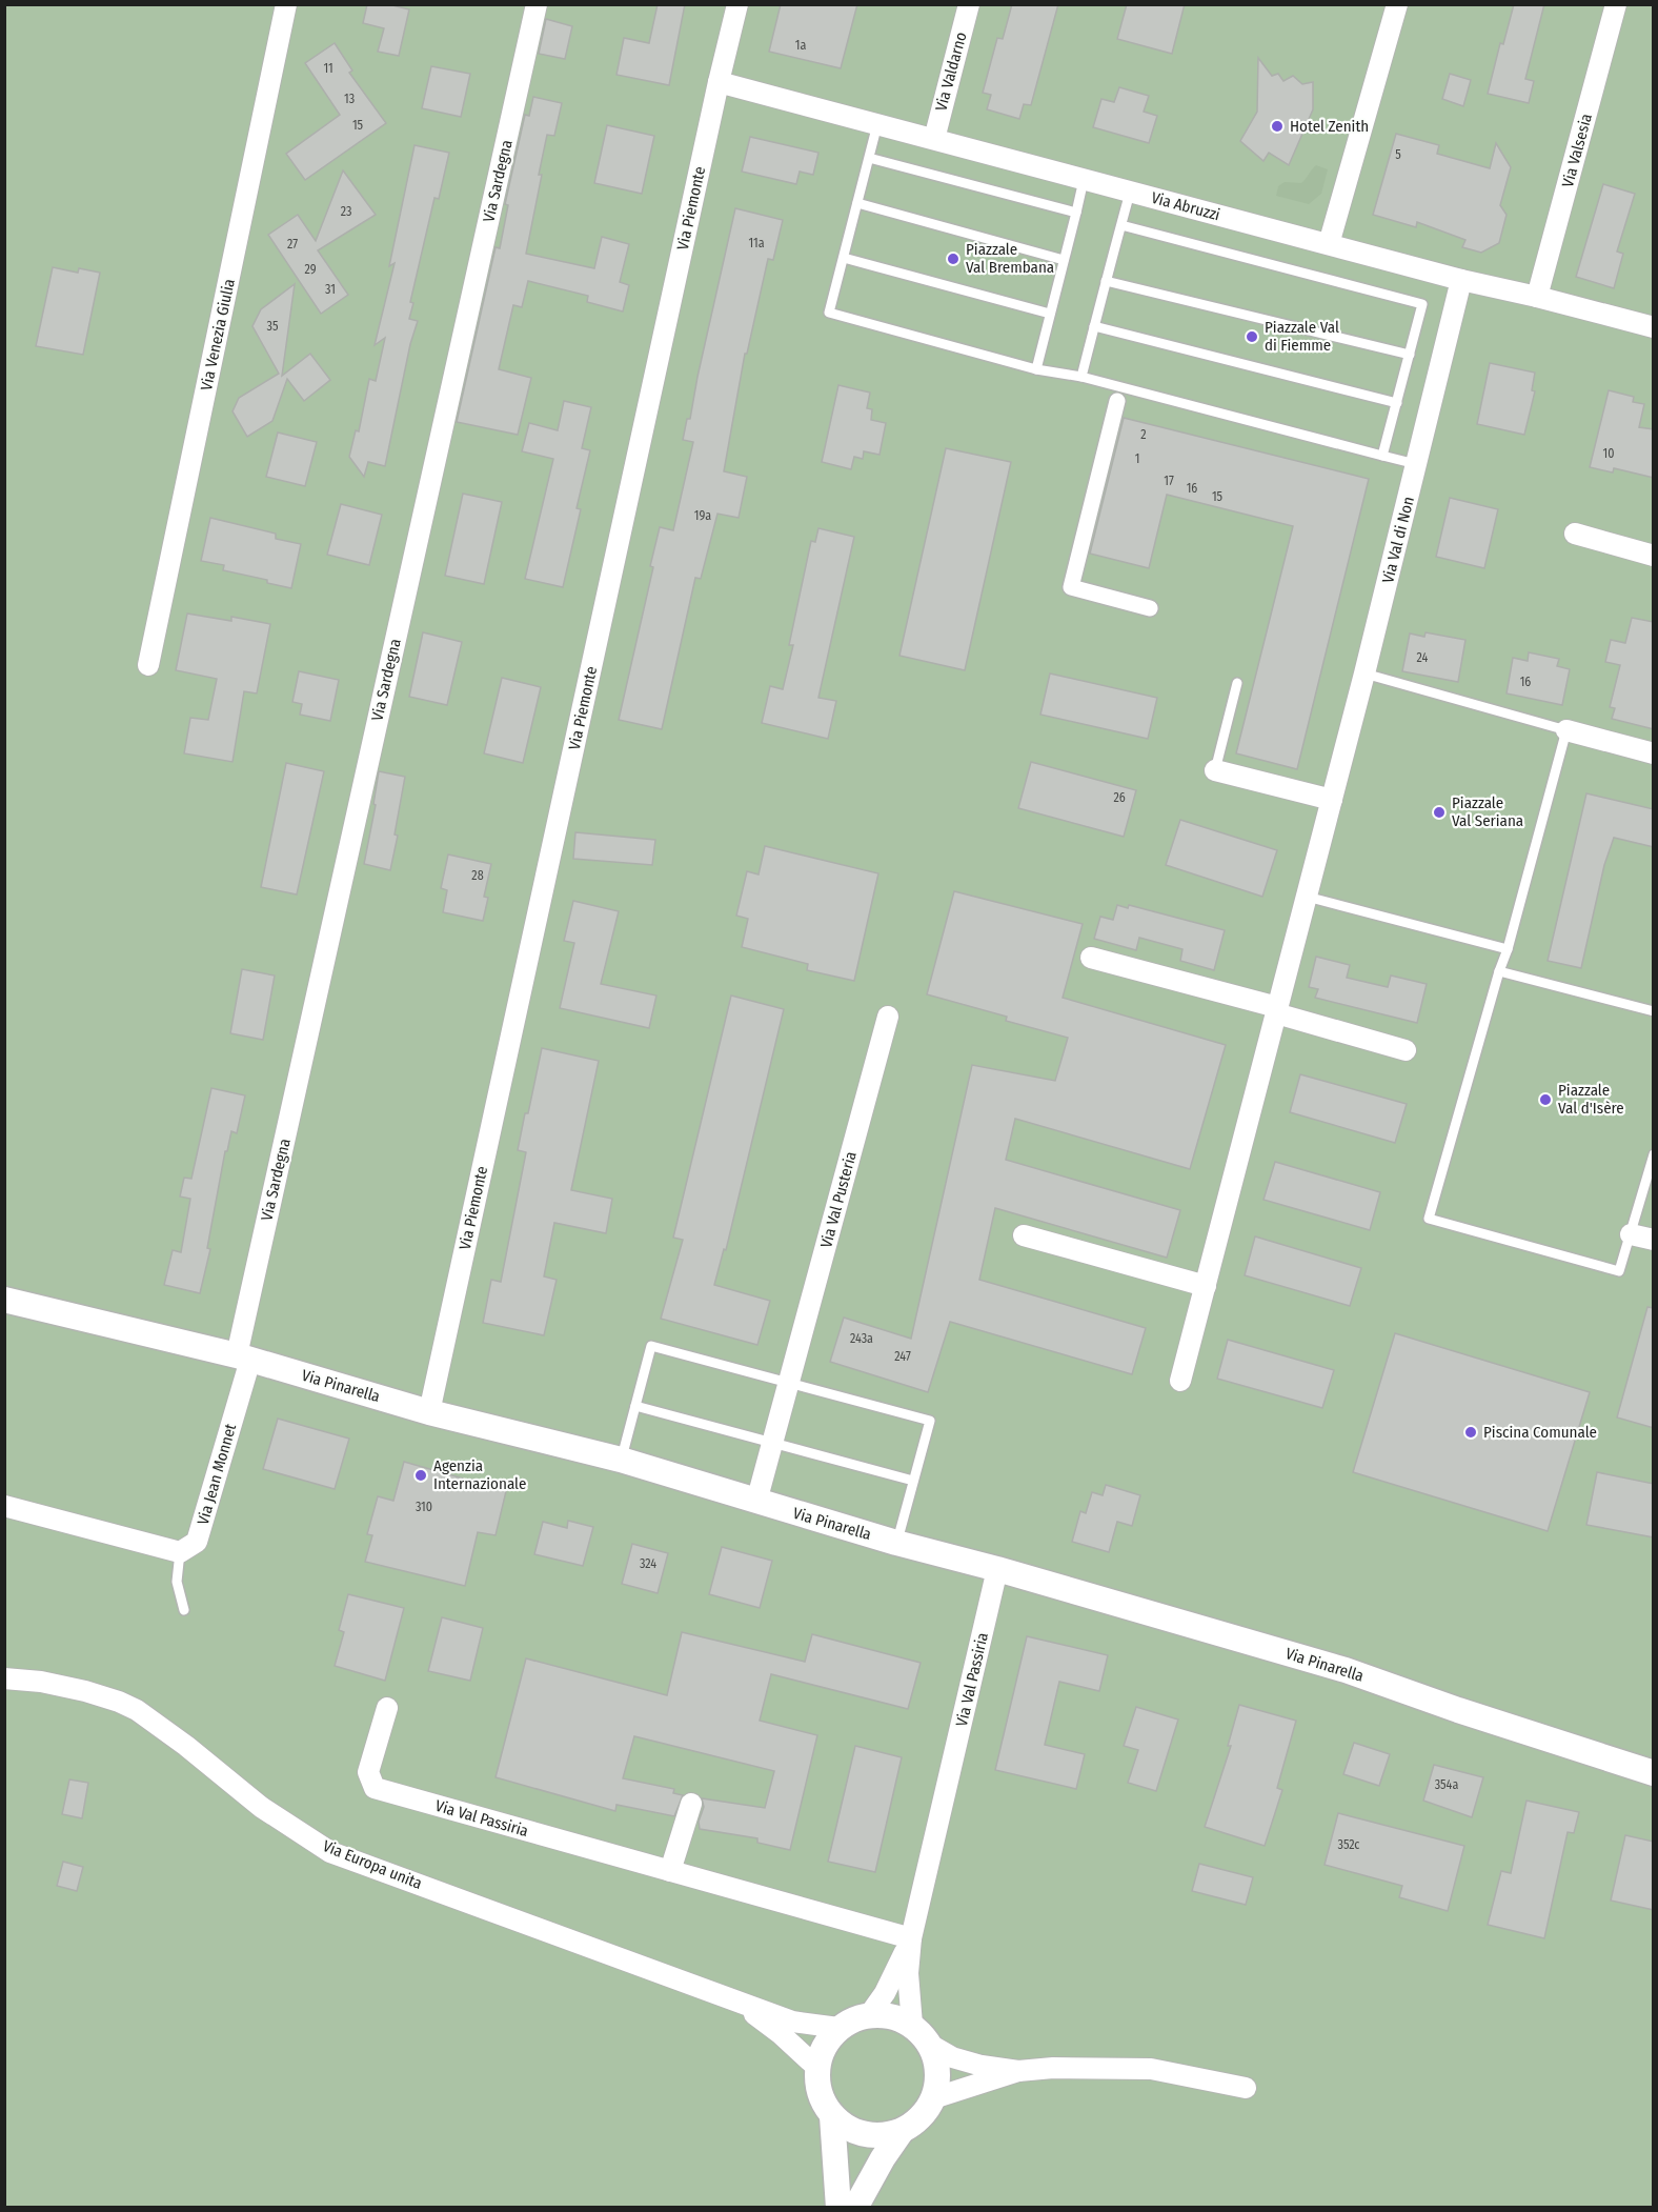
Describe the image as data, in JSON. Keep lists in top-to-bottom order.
{
  "streets": {
    "street": [
      "Via Valdarno",
      "Via Valsesia",
      "Via Sardegna",
      "Via Abruzzi",
      "Via Piemonte",
      "Via Venezia Giulia",
      "Via Val di Non",
      "Via Val Pusteria",
      "Via Pinarella",
      "Via Jean Monnet",
      "Via Val Passiria",
      "Via Europa unita"
    ]
  },
  "crossings": [
    ["Via Valdarno", "Via Abruzzi"],
    ["Via Valsesia", "Via Abruzzi"],
    ["Via Sardegna", "Via Pinarella"],
    ["Via Sardegna", "Via Jean Monnet"],
    ["Via Abruzzi", "Via Piemonte"],
    ["Via Abruzzi", "Via Val di Non"],
    ["Via Piemonte", "Via Pinarella"],
    ["Via Val Pusteria", "Via Pinarella"],
    ["Via Pinarella", "Via Jean Monnet"],
    ["Via Pinarella", "Via Val Passiria"],
    ["Via Val Passiria", "Via Europa unita"]
  ],
  "places": [
    "Hotel Zenith",
    "Piazzale Val Brembana",
    "Piazzale Val di Fiemme",
    "Piazzale Val Seriana",
    "Piazzale Val d'Isère",
    "Piscina Comunale",
    "Agenzia Internazionale"
  ],
  "house_numbers": [
    "1a",
    "11",
    "13",
    "15",
    "5",
    "23",
    "11a",
    "27",
    "29",
    "31",
    "35",
    "2",
    "10",
    "1",
    "17",
    "16",
    "15",
    "19a",
    "24",
    "16",
    "26",
    "28",
    "243a",
    "247",
    "310",
    "324",
    "354a",
    "352c"
  ]
}
